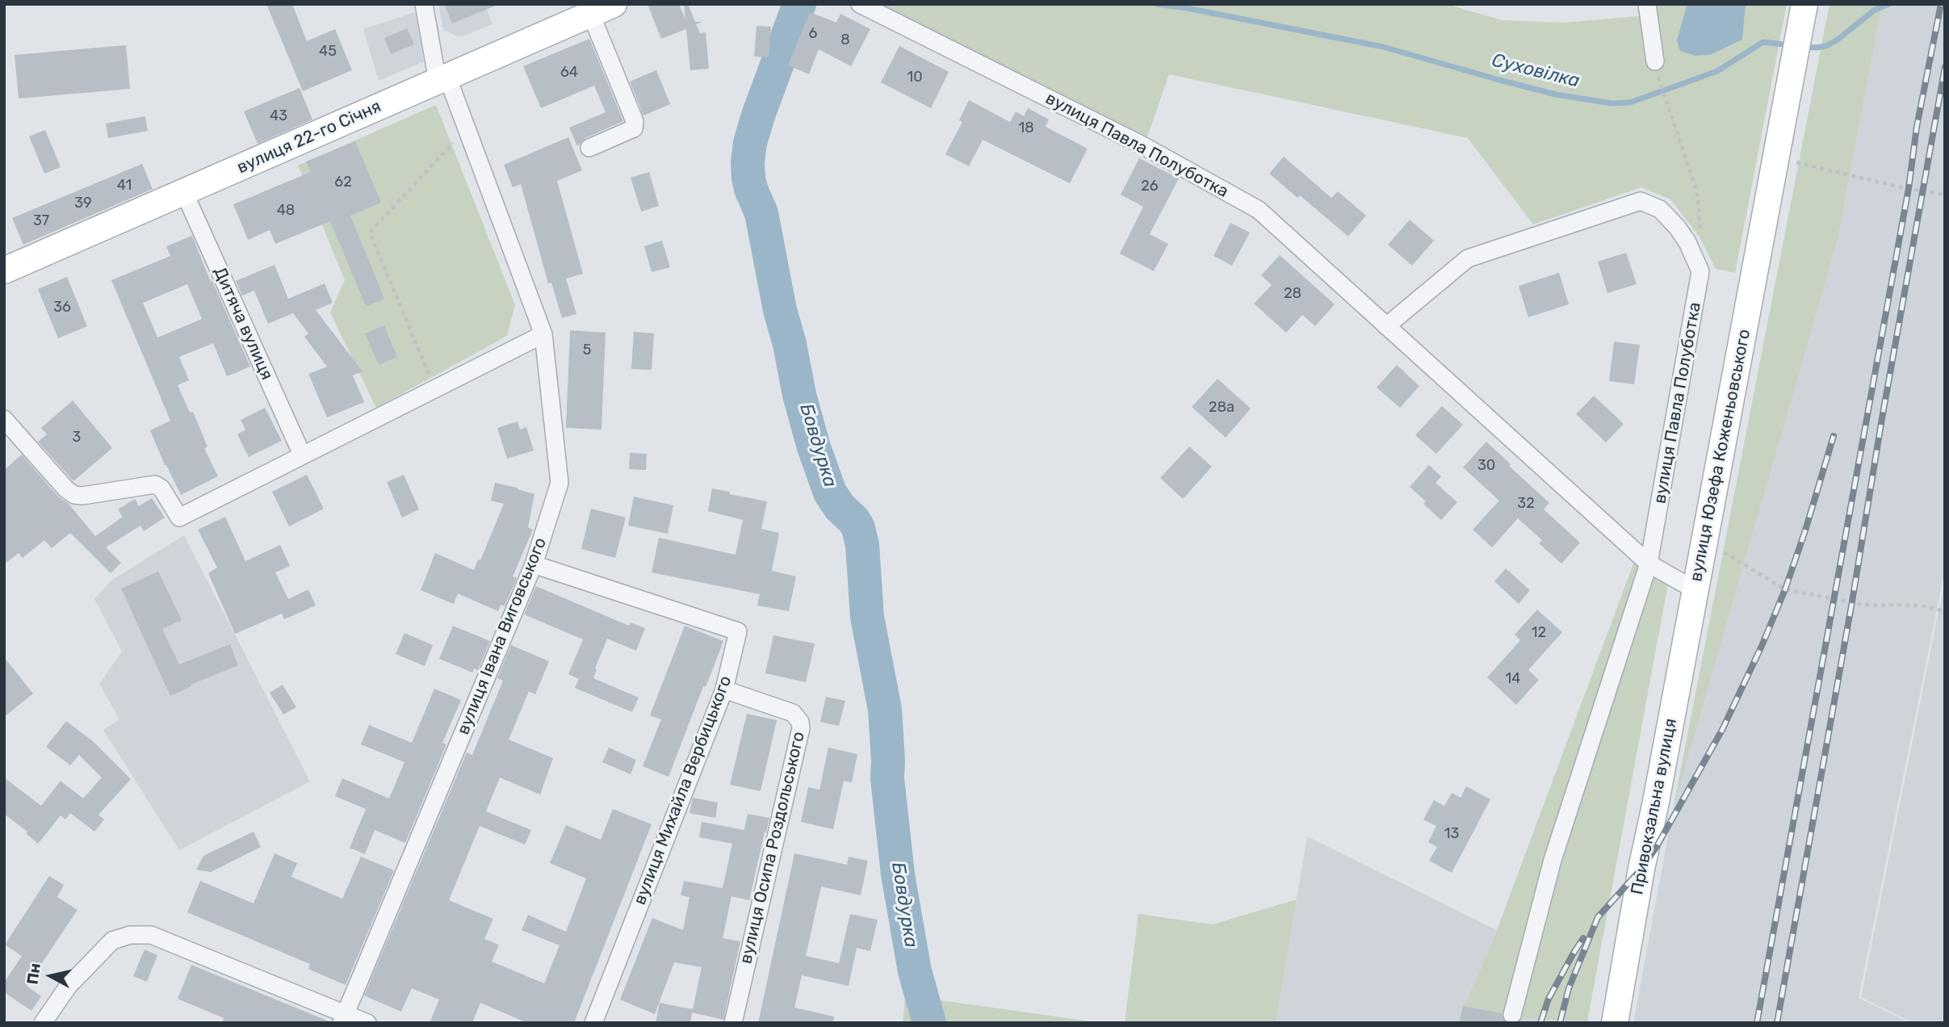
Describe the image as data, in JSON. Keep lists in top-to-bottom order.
{
  "streets": {
    "main road": ["вулиця 22-го Січня", "вулиця Юзефа Коженьовського", "Привокзальна вулиця"],
    "street": [
      "вулиця Павла Полуботка",
      "Дитяча вулиця",
      "вулиця Івана Виговського",
      "вулиця Михайла Вербицького",
      "вулиця Осипа Роздольського"
    ]
  },
  "crossings": [
    ["вулиця 22-го Січня", "Дитяча вулиця"],
    ["вулиця 22-го Січня", "вулиця Івана Виговського"],
    ["вулиця Павла Полуботка", "вулиця Юзефа Коженьовського"],
    ["вулиця Юзефа Коженьовського", "Привокзальна вулиця"],
    ["вулиця Івана Виговського", "вулиця Михайла Вербицького"],
    ["вулиця Михайла Вербицького", "вулиця Осипа Роздольського"]
  ],
  "water": ["Суховілка", "Бовдурка"],
  "house_numbers": [
    "6",
    "8",
    "45",
    "64",
    "10",
    "43",
    "18",
    "62",
    "41",
    "26",
    "39",
    "48",
    "37",
    "28",
    "36",
    "5",
    "28а",
    "3",
    "30",
    "32",
    "12",
    "14",
    "13"
  ],
  "north": "left"
}
